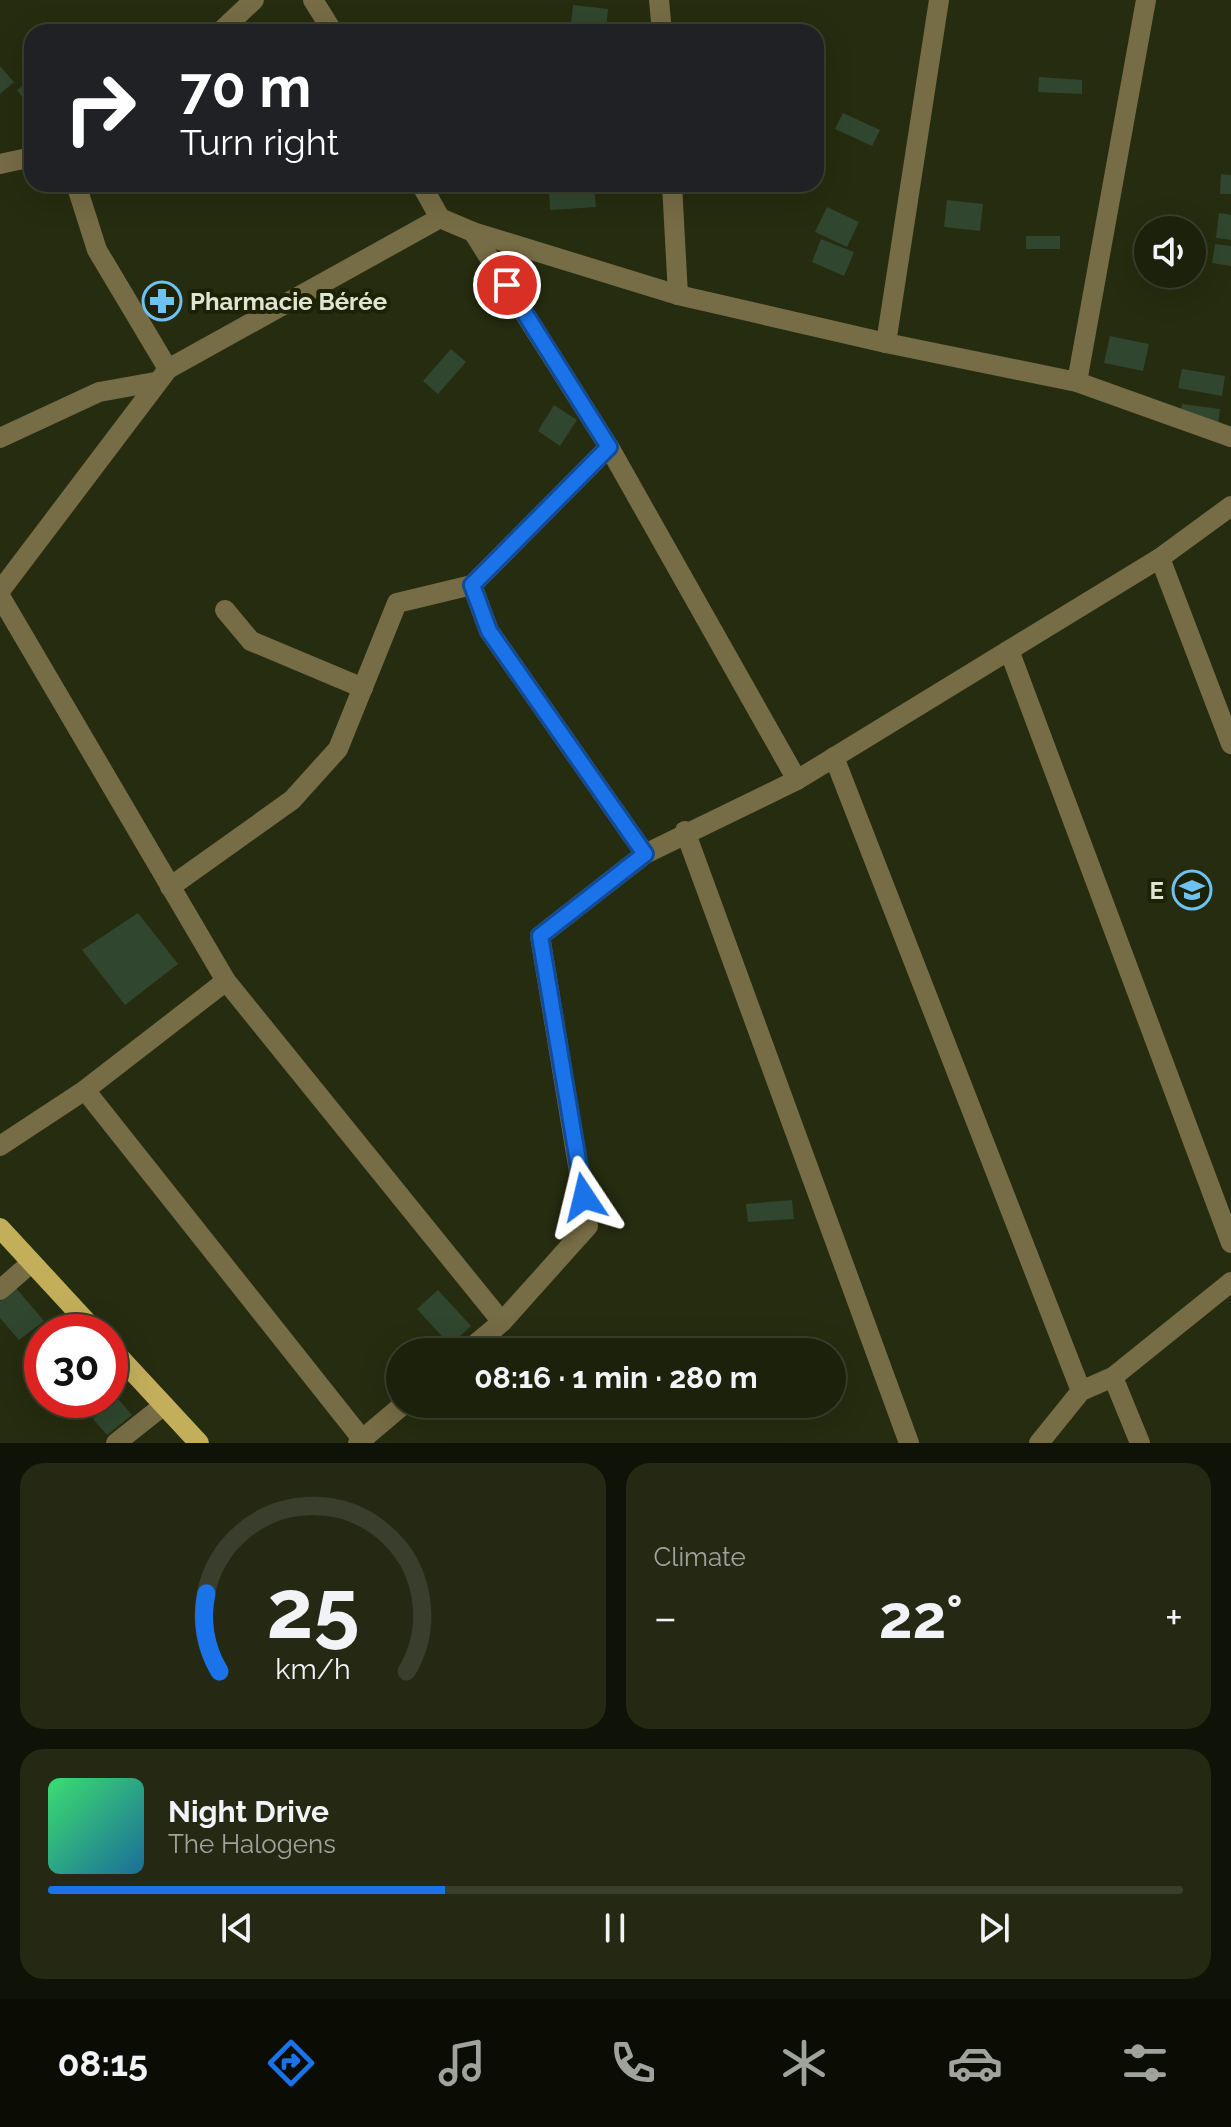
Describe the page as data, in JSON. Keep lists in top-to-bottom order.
{
  "places": {
    "pharmacy": ["Pharmacie Bérée"],
    "school or university": ["E"]
  },
  "page": {
    "turn": ["70 m", "Turn right"],
    "limit": "30",
    "trip": "08:16 · 1 min · 280 m",
    "tile": "Climate",
    "heat": ["−", "22°", "+"],
    "song": ["Night Drive", "The Halogens"],
    "tabs": "08:15",
    "gauge": ["25", "km/h"]
  }
}
